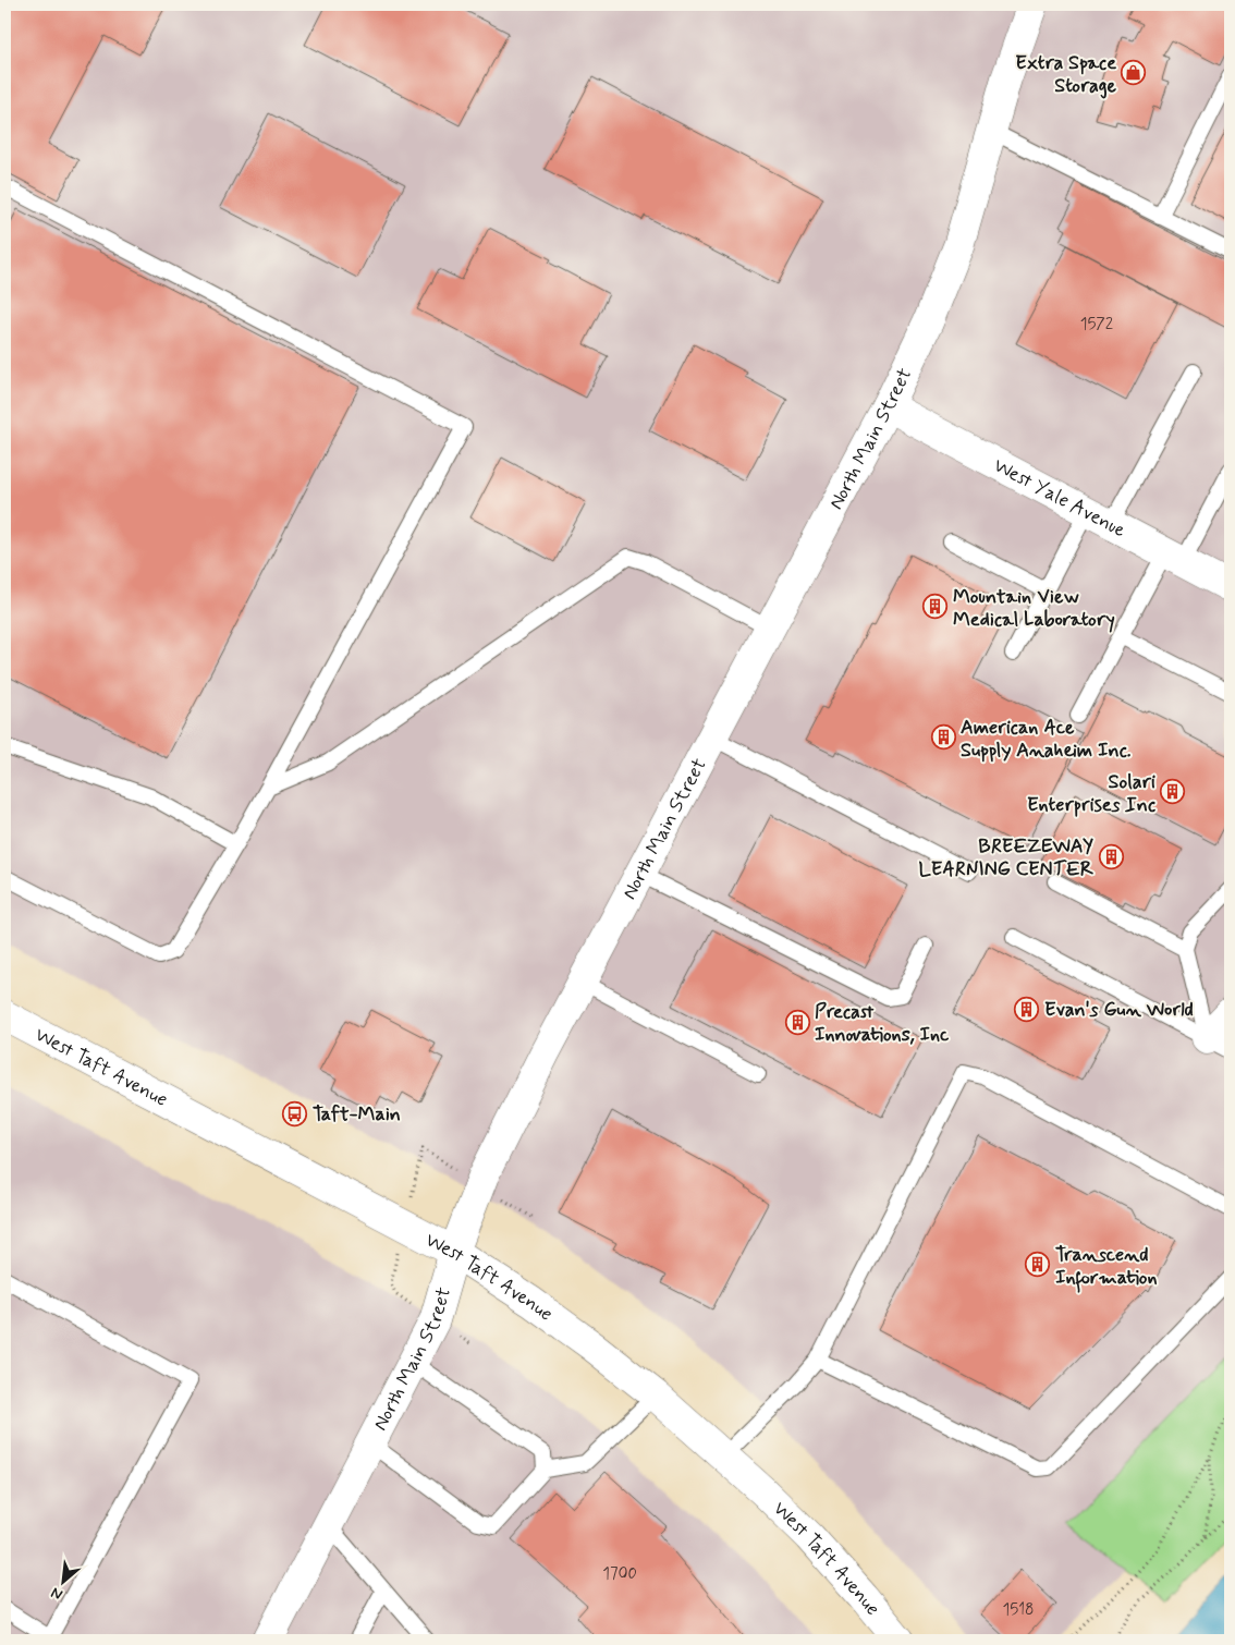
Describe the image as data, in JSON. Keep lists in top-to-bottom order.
{
  "streets": {
    "main road": ["North Main Street", "West Yale Avenue", "West Taft Avenue"]
  },
  "crossings": [
    ["North Main Street", "West Yale Avenue"],
    ["North Main Street", "West Taft Avenue"]
  ],
  "places": {
    "shop": ["Extra Space Storage"],
    "building": [
      "Mountain View Medical Laboratory",
      "American Ace Supply Anaheim Inc.",
      "Solari Enterprises Inc",
      "BREEZEWAY LEARNING CENTER",
      "Evan's Gun World",
      "Precast Innovations, Inc",
      "Transcend Information"
    ],
    "bus stop": ["Taft-Main"]
  },
  "house_numbers": ["1572", "1700", "1518"],
  "north": "bottom left"
}
